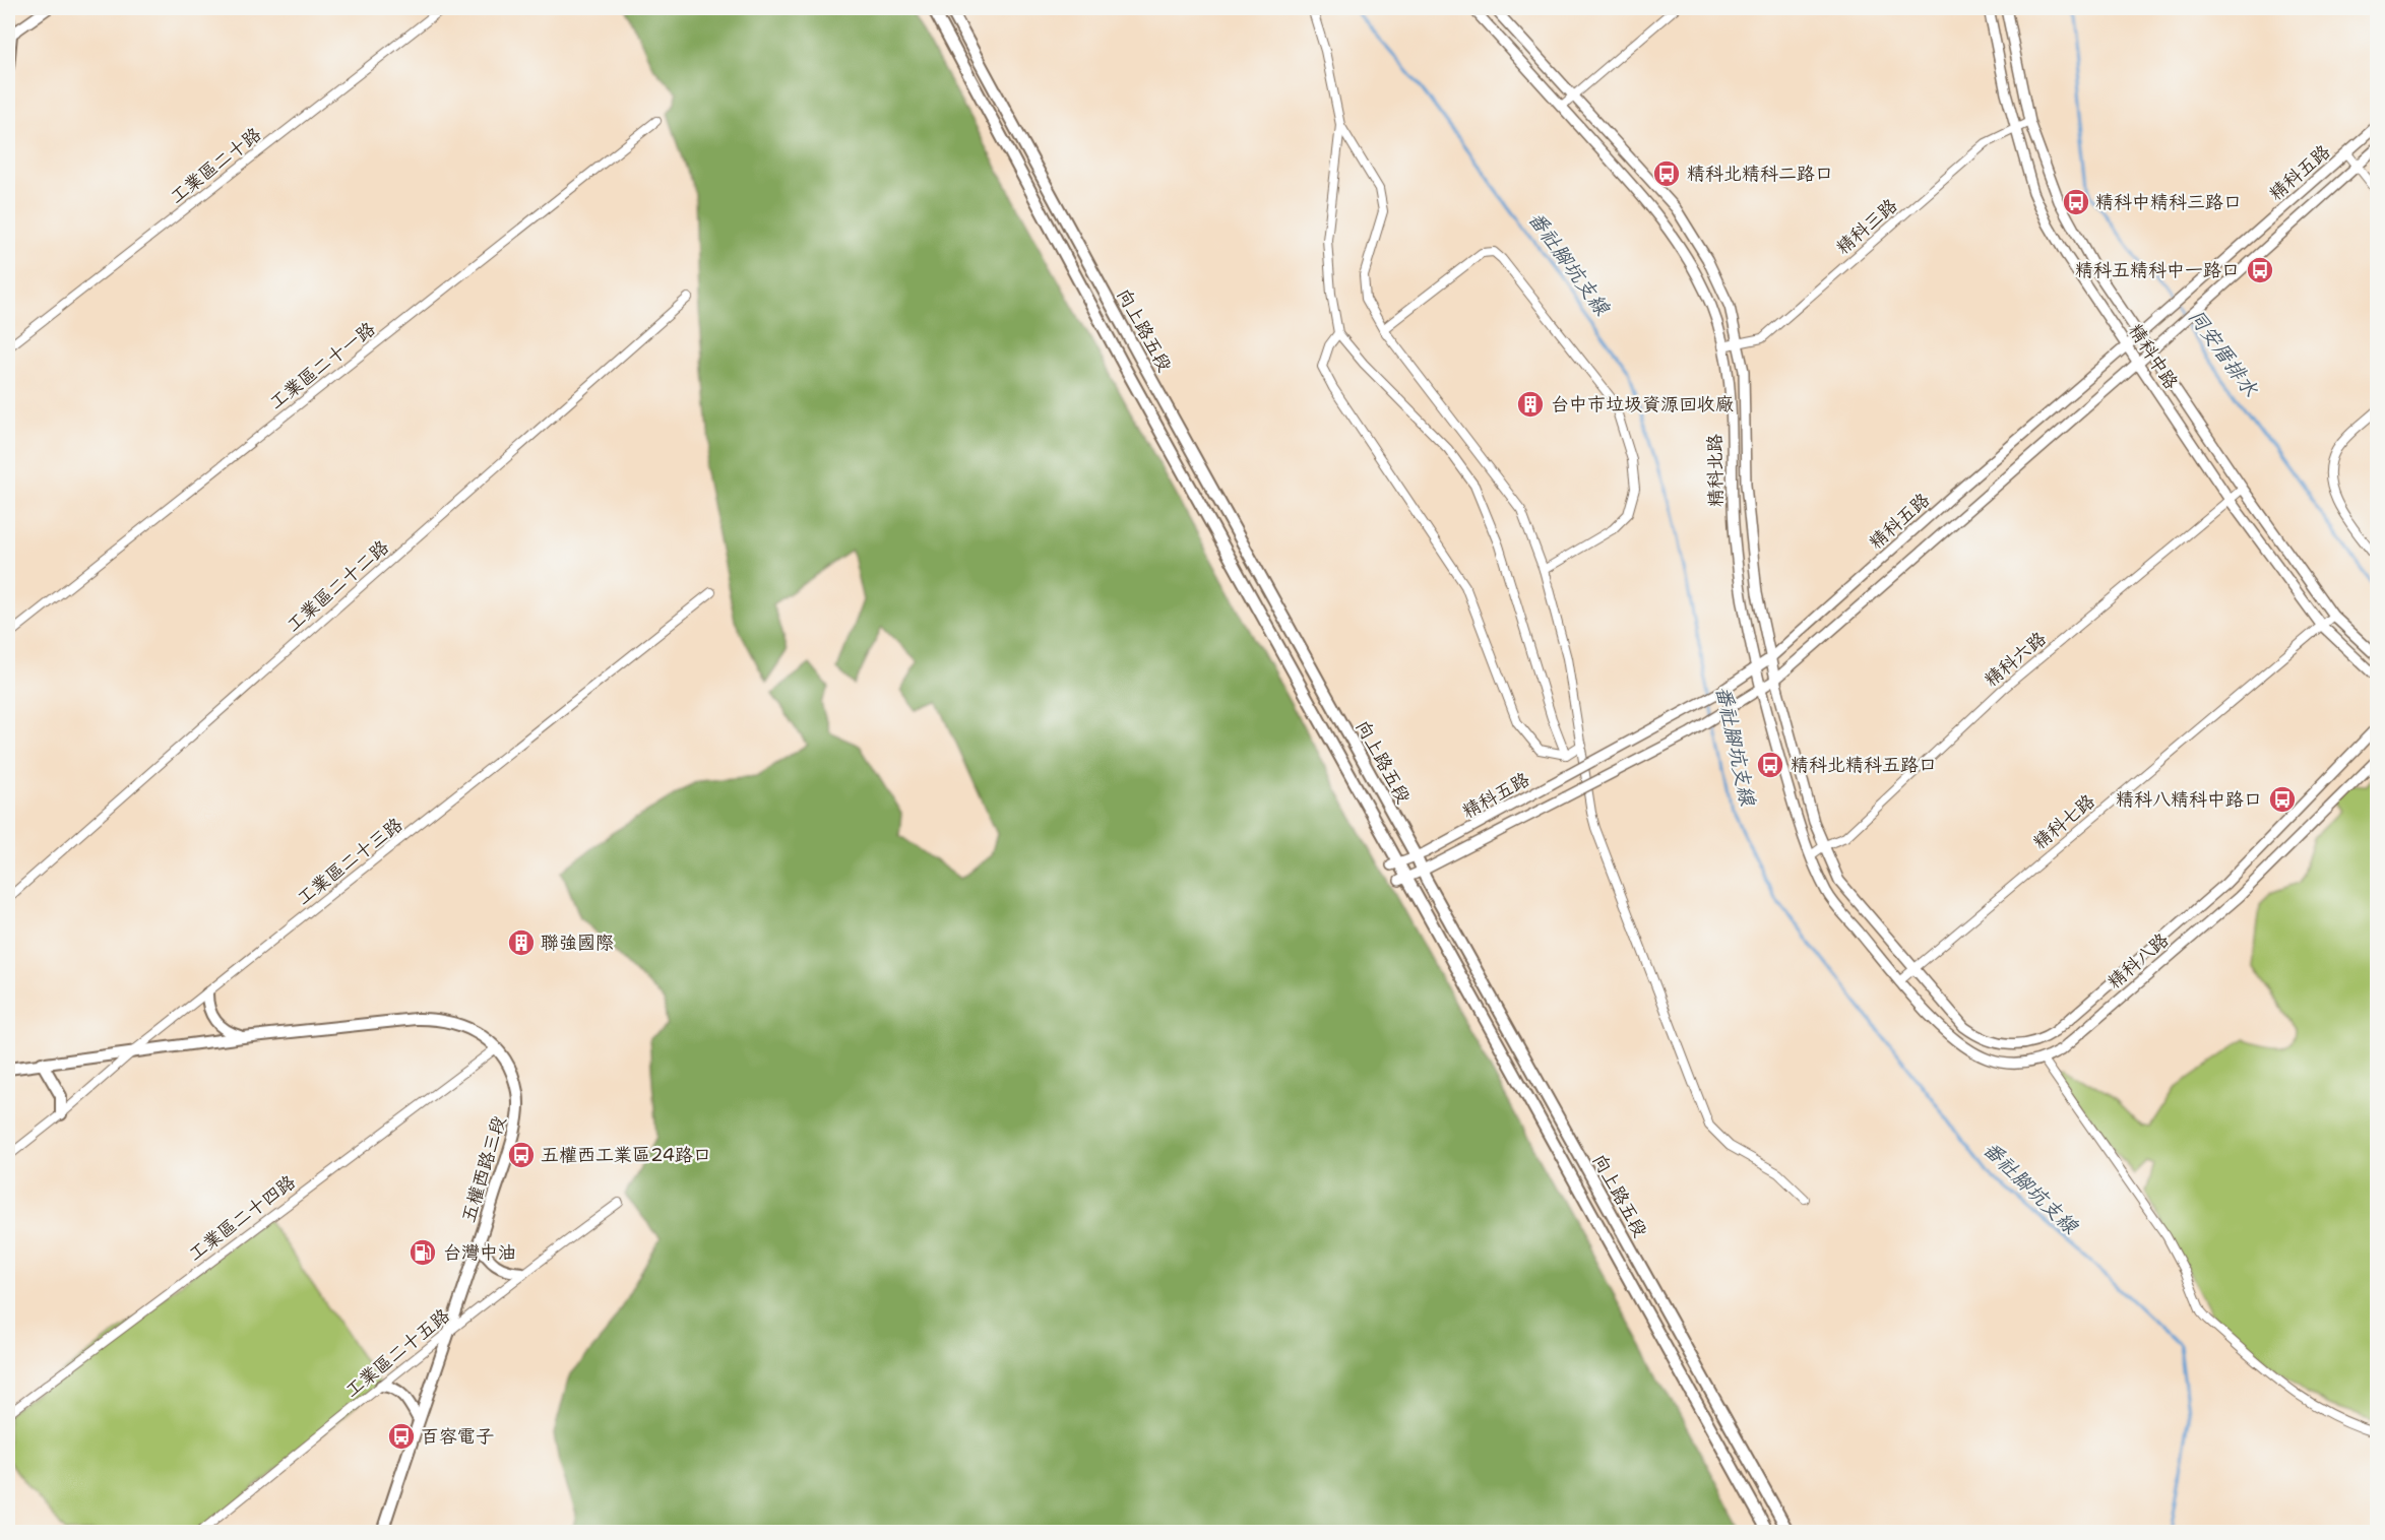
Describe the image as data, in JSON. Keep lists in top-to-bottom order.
{
  "streets": {
    "main road": ["向上路五段", "五權西路三段"],
    "street": [
      "工業區二十路",
      "精科五路",
      "精科三路",
      "精科中路",
      "工業區二十一路",
      "精科北路",
      "工業區二十二路",
      "精科六路",
      "精科七路",
      "工業區二十三路",
      "精科八路",
      "工業區二十四路",
      "工業區二十五路"
    ]
  },
  "crossings": [
    ["精科五路", "向上路五段"],
    ["精科五路", "精科中路"],
    ["精科五路", "精科北路"],
    ["精科三路", "精科中路"],
    ["精科三路", "精科北路"],
    ["精科中路", "精科六路"],
    ["精科中路", "精科七路"],
    ["精科北路", "精科六路"],
    ["精科北路", "精科七路"],
    ["精科北路", "精科八路"],
    ["精科七路", "精科八路"],
    ["工業區二十三路", "五權西路三段"],
    ["五權西路三段", "工業區二十四路"],
    ["五權西路三段", "工業區二十五路"]
  ],
  "water": ["番社腳坑支線", "同安厝排水"],
  "places": {
    "bus stop": [
      "精科北精科二路口",
      "精科中精科三路口",
      "精科五精科中一路口",
      "精科北精科五路口",
      "精科八精科中路口",
      "五權西工業區24路口",
      "百容電子"
    ],
    "building": ["台中市垃圾資源回收廠", "聯強國際"],
    "fuel station": ["台灣中油"]
  }
}
